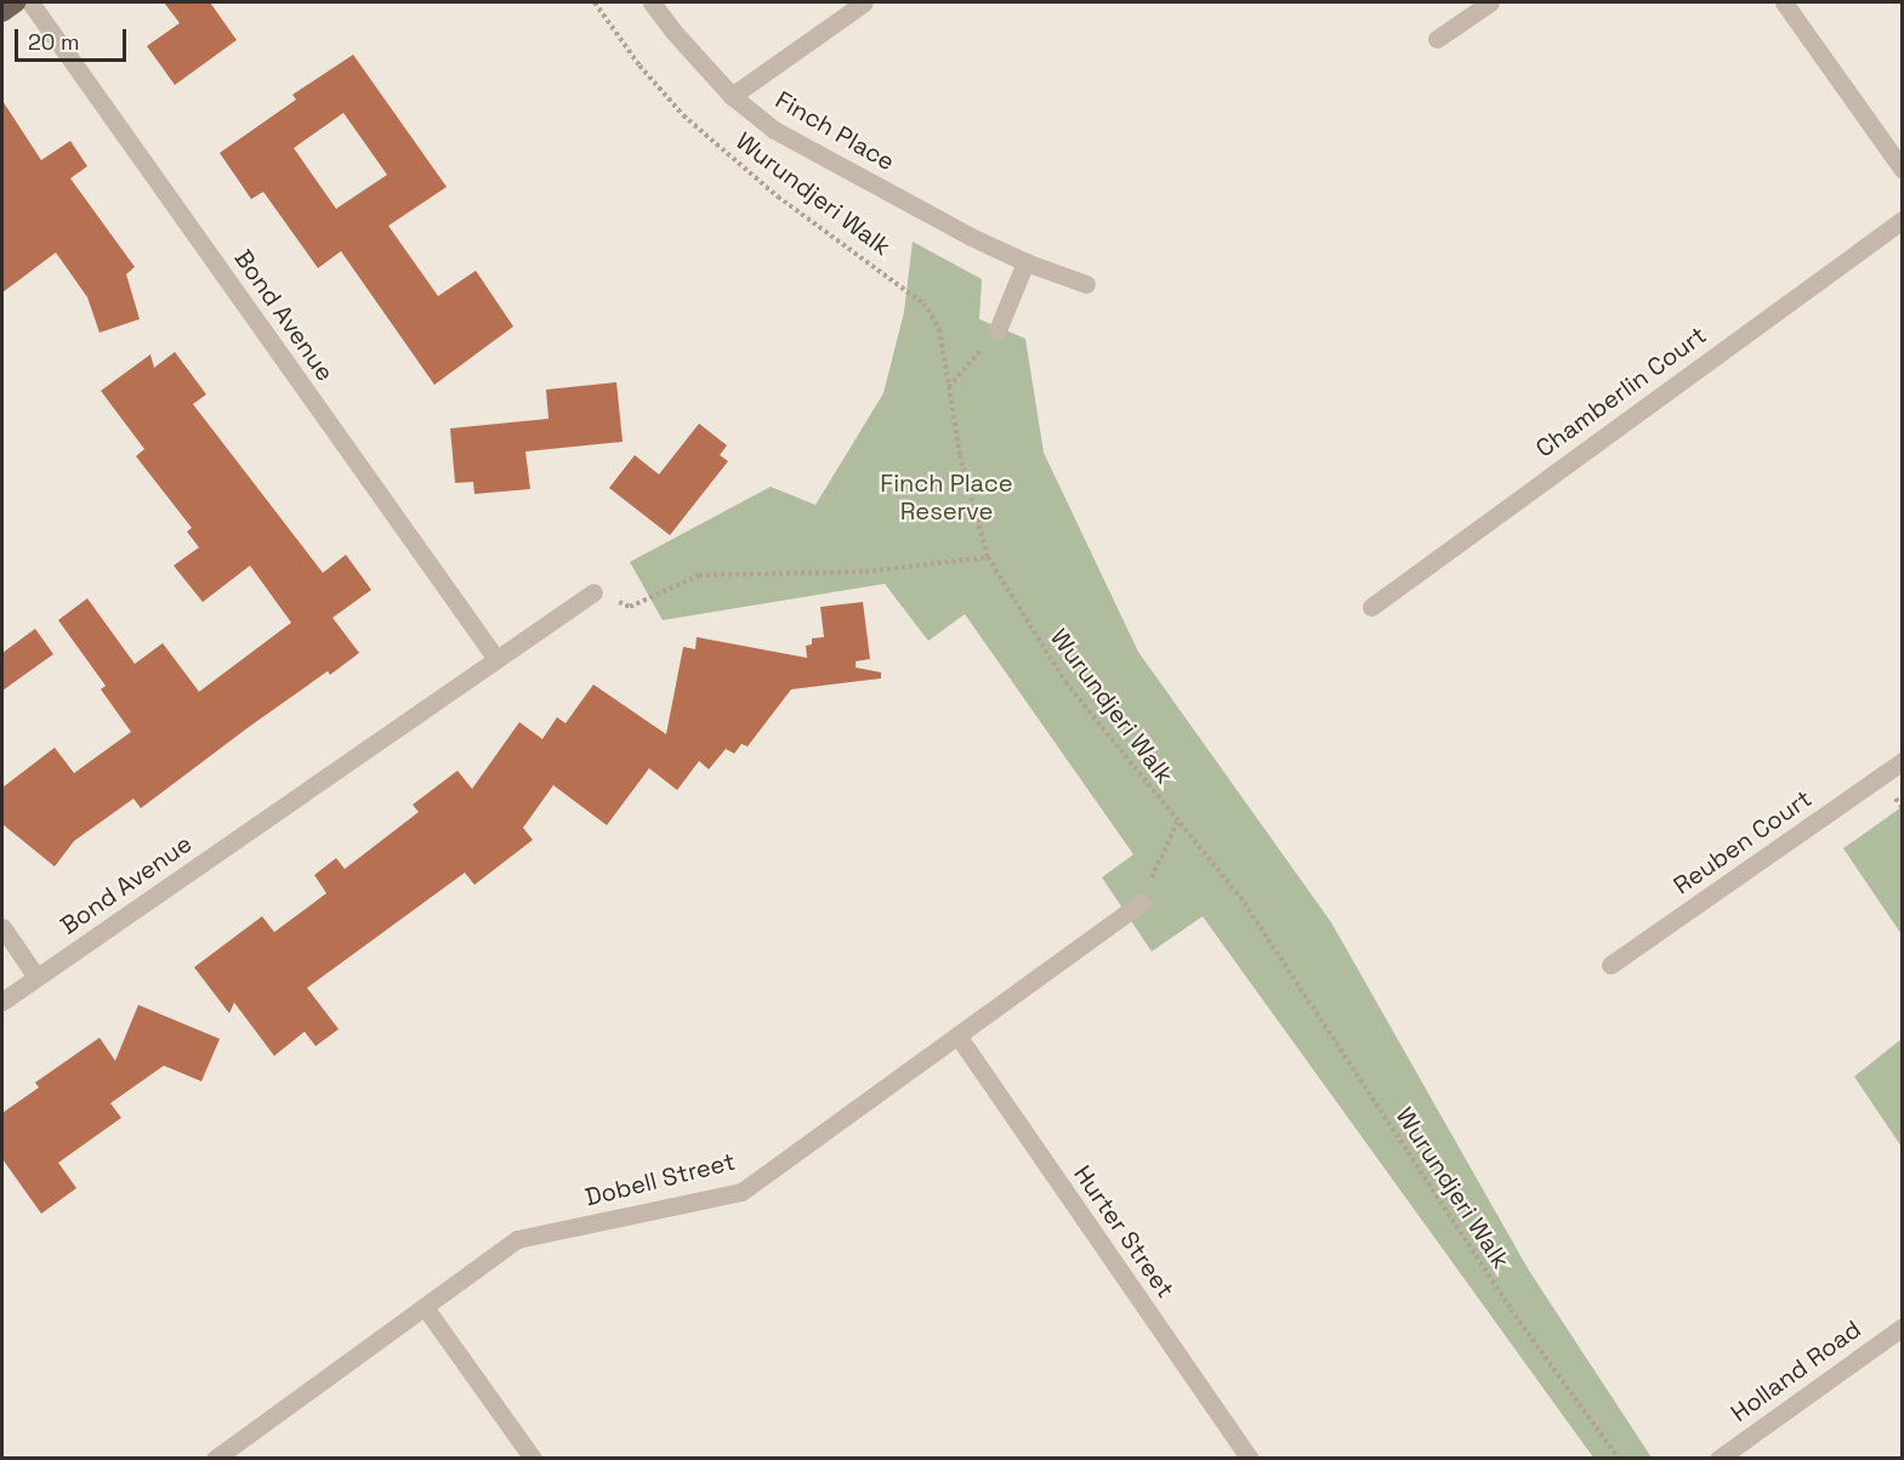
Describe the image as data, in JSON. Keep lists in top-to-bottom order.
{
  "streets": {
    "street": [
      "Finch Place",
      "Bond Avenue",
      "Chamberlin Court",
      "Reuben Court",
      "Dobell Street",
      "Hurter Street",
      "Holland Road"
    ],
    "path": ["Wurundjeri Walk"]
  },
  "crossings": [
    ["Dobell Street", "Hurter Street"]
  ],
  "parks": ["Finch Place Reserve"],
  "scale_bar": "20 m"
}
